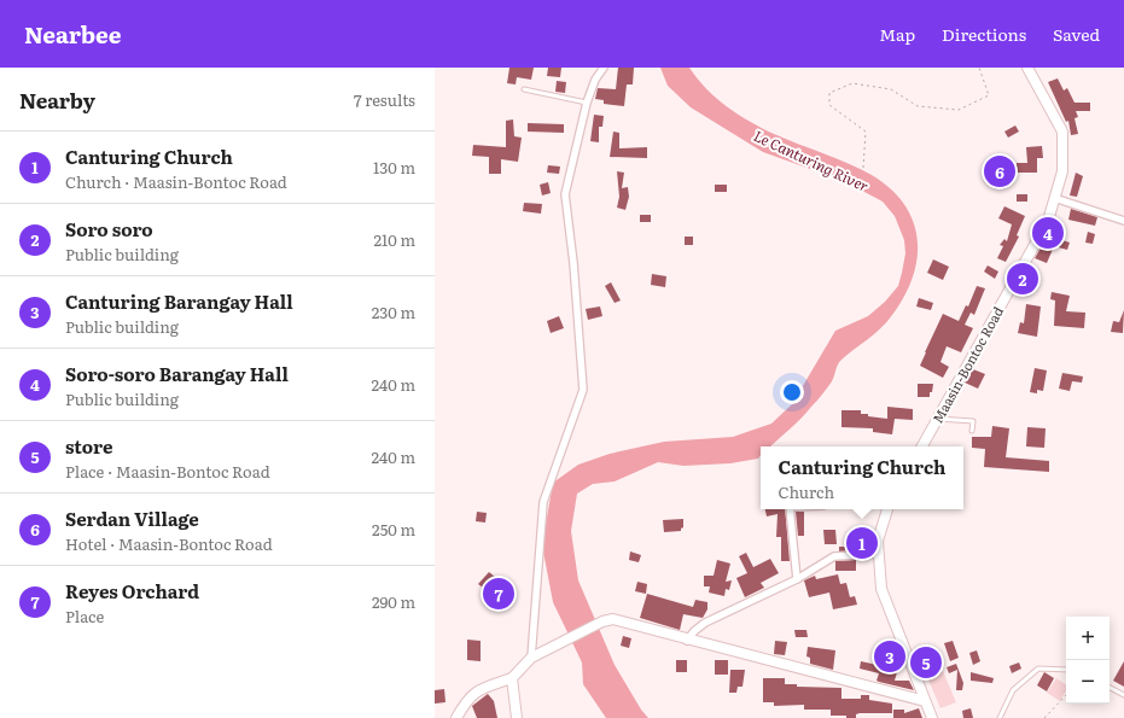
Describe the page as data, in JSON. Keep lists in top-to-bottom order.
{
  "streets": {
    "main road": ["Maasin-Bontoc Road"]
  },
  "water": ["Le Canturing River"],
  "page": {
    "header": "Nearbee",
    "nav": ["Map", "Directions", "Saved"],
    "heading": ["Nearby", "7 results"],
    "list": [
      {
        "mark": "1",
        "name": "Canturing Church",
        "note": "Church · Maasin-Bontoc Road",
        "value": "130 m"
      },
      {
        "mark": "2",
        "name": "Soro soro",
        "note": "Public building",
        "value": "210 m"
      },
      {
        "mark": "3",
        "name": "Canturing Barangay Hall",
        "note": "Public building",
        "value": "230 m"
      },
      {
        "mark": "4",
        "name": "Soro-soro Barangay Hall",
        "note": "Public building",
        "value": "240 m"
      },
      {
        "mark": "5",
        "name": "store",
        "note": "Place · Maasin-Bontoc Road",
        "value": "240 m"
      },
      {
        "mark": "6",
        "name": "Serdan Village",
        "note": "Hotel · Maasin-Bontoc Road",
        "value": "250 m"
      },
      {
        "mark": "7",
        "name": "Reyes Orchard",
        "note": "Place",
        "value": "290 m"
      }
    ],
    "pins": [
      "6",
      "4",
      "2",
      "1",
      "7",
      "3",
      "5"
    ],
    "popup": ["Canturing Church", "Church"],
    "map_buttons": ["+", "−"]
  }
}
